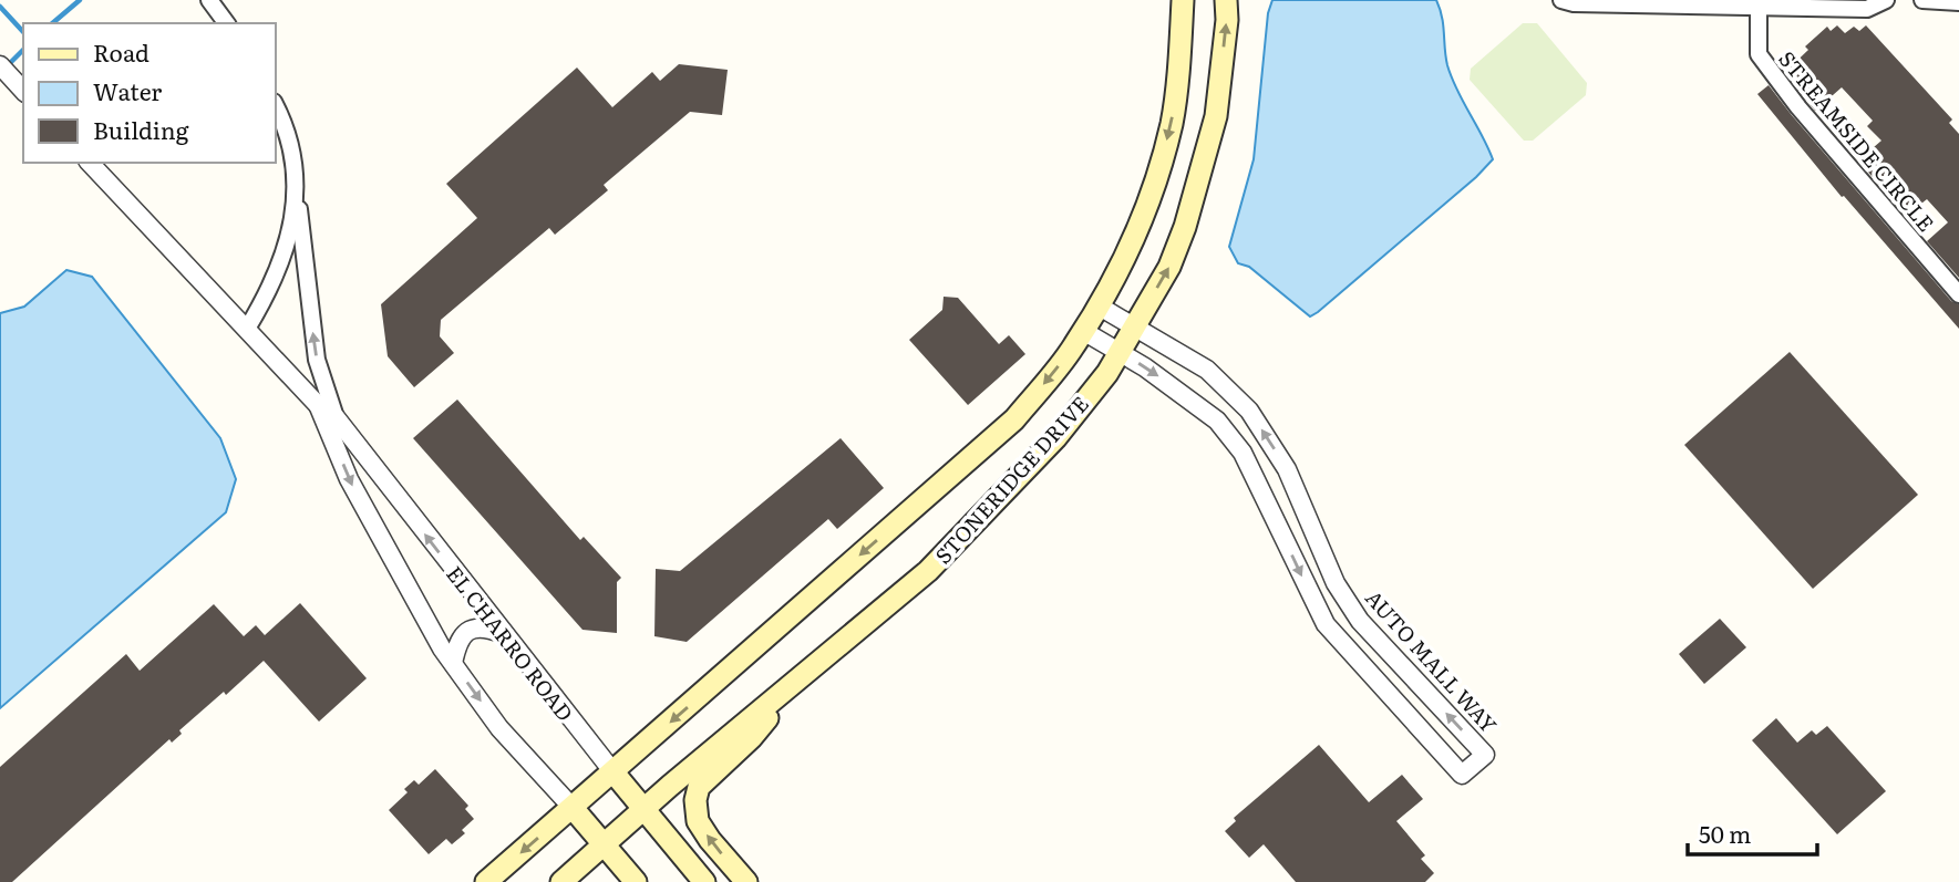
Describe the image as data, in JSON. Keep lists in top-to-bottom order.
{
  "streets": {
    "main road": ["STONERIDGE DRIVE", "EL CHARRO ROAD"],
    "street": ["STREAMSIDE CIRCLE", "AUTO MALL WAY"]
  },
  "crossings": [
    ["STONERIDGE DRIVE", "EL CHARRO ROAD"],
    ["STONERIDGE DRIVE", "AUTO MALL WAY"]
  ],
  "legend": ["Road", "Water", "Building"],
  "scale_bar": "50 m"
}
